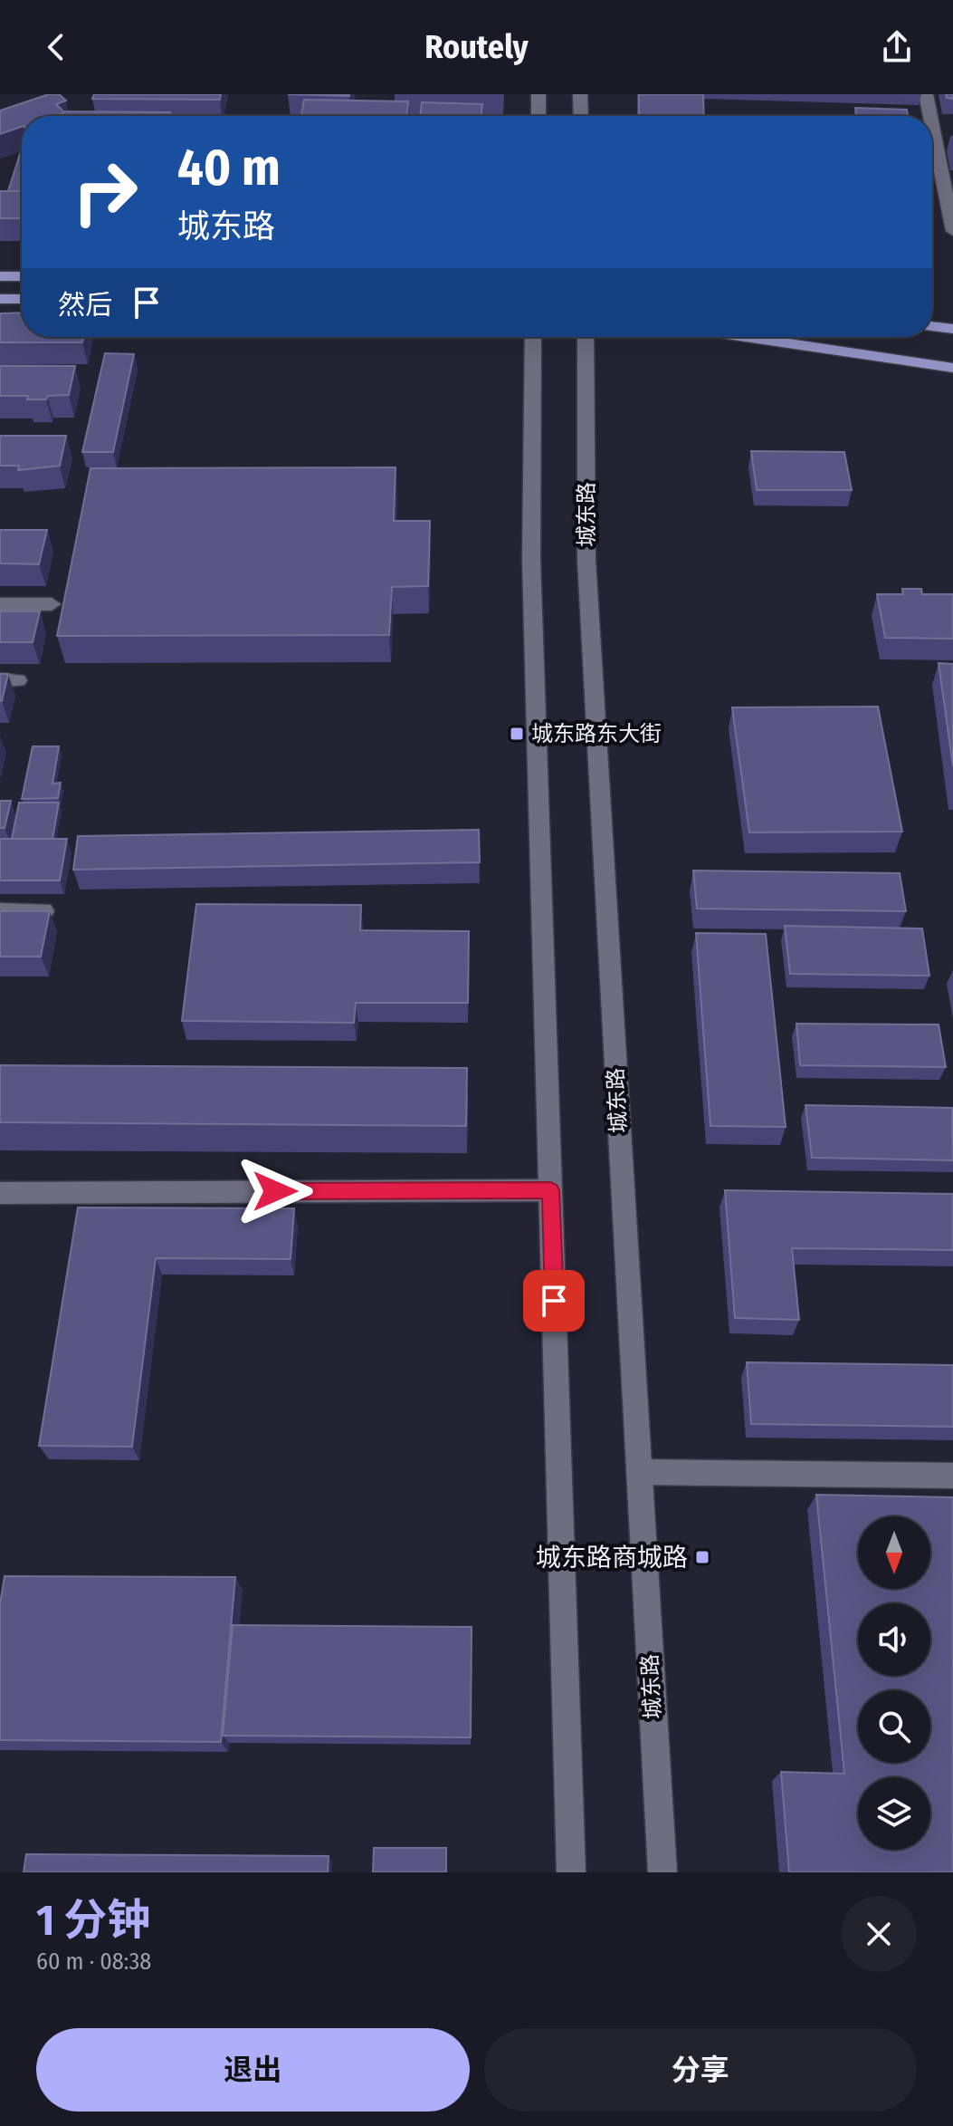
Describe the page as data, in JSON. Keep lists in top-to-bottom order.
{
  "streets": {
    "main road": ["城东路"]
  },
  "places": {
    "transit": ["城东路东大街", "城东路商城路"]
  },
  "north": "bottom",
  "page": {
    "header": "Routely",
    "turn": ["40 m", "城东路"],
    "then": "然后",
    "heading": ["1 分钟", "60 m · 08:38"],
    "buttons": ["退出", "分享"]
  }
}
